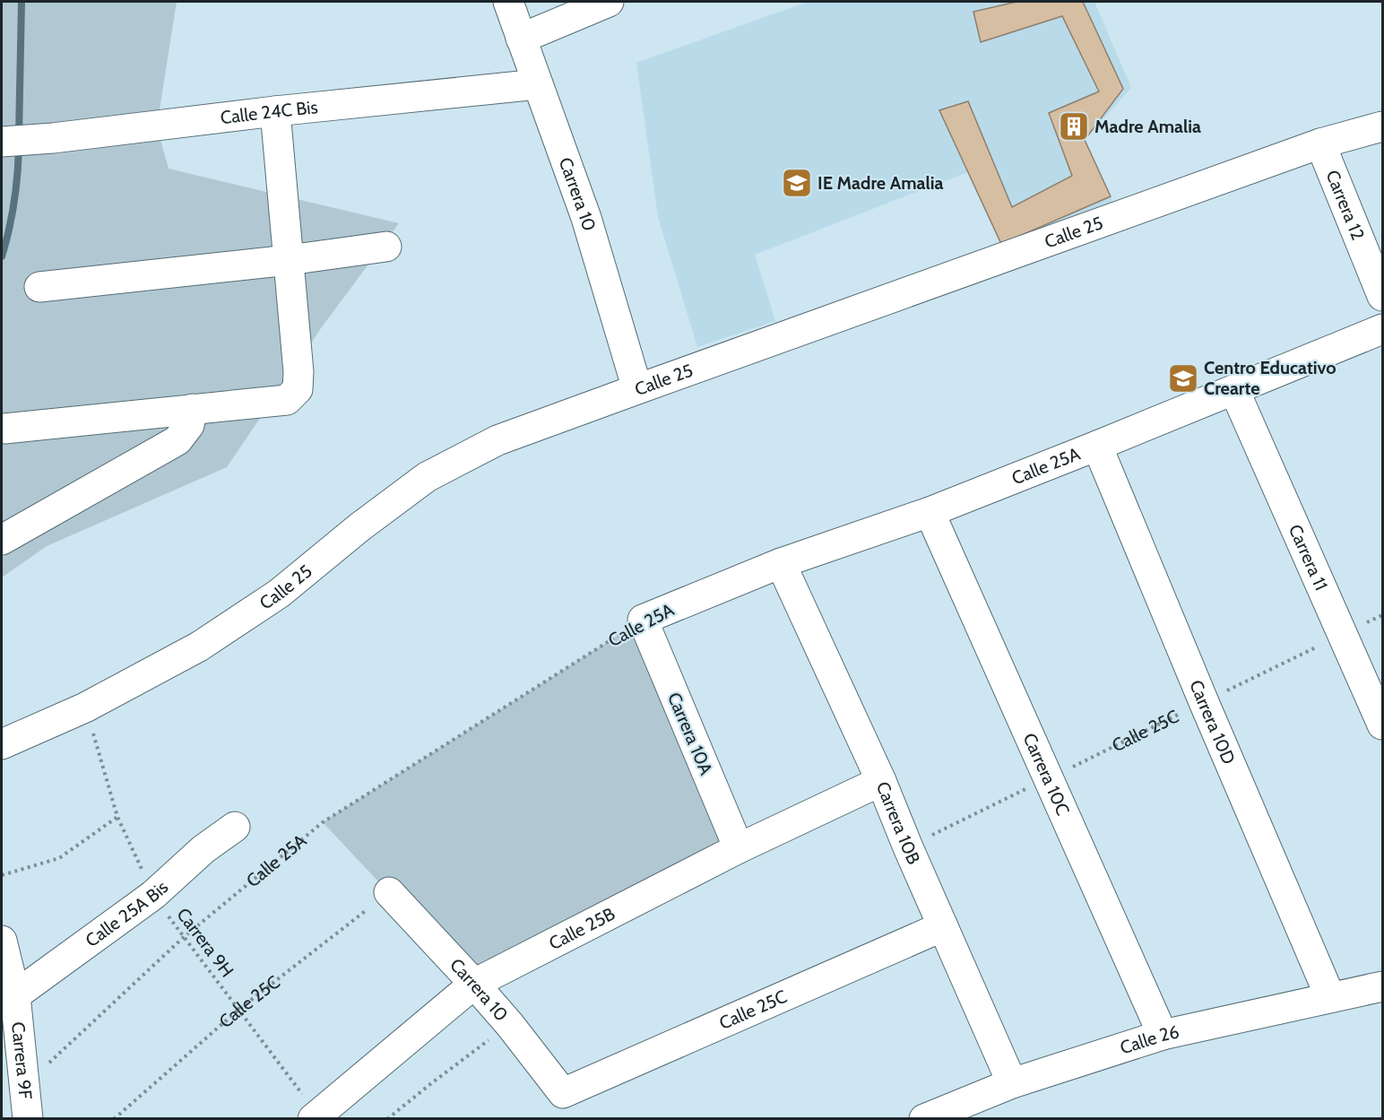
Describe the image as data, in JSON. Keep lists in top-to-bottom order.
{
  "streets": {
    "street": [
      "Calle 24C Bis",
      "Carrera 10",
      "Carrera 12",
      "Calle 25",
      "Calle 25A",
      "Carrera 11",
      "Carrera 10D",
      "Calle 25C",
      "Carrera 10A",
      "Carrera 10C",
      "Carrera 10B",
      "Calle 25A Bis",
      "Calle 25B",
      "Calle 26",
      "Carrera 9F"
    ],
    "path": ["Carrera 9H"]
  },
  "crossings": [
    ["Calle 24C Bis", "Carrera 10"],
    ["Carrera 10", "Calle 25"],
    ["Carrera 10", "Calle 25C"],
    ["Carrera 10", "Calle 25B"],
    ["Carrera 12", "Calle 25"],
    ["Calle 25", "Carrera 9H"],
    ["Calle 25A", "Carrera 11"],
    ["Calle 25A", "Carrera 10D"],
    ["Calle 25A", "Carrera 10A"],
    ["Calle 25A", "Carrera 10C"],
    ["Calle 25A", "Carrera 10B"],
    ["Calle 25A", "Carrera 9H"],
    ["Calle 25A", "Carrera 9F"],
    ["Carrera 11", "Calle 25C"],
    ["Carrera 10D", "Calle 25C"],
    ["Carrera 10D", "Calle 26"],
    ["Calle 25C", "Carrera 10C"],
    ["Calle 25C", "Carrera 10B"],
    ["Calle 25C", "Carrera 9H"],
    ["Carrera 10A", "Calle 25B"],
    ["Carrera 10C", "Calle 26"],
    ["Carrera 10B", "Calle 25B"],
    ["Carrera 10B", "Calle 26"],
    ["Calle 25A Bis", "Carrera 9H"],
    ["Calle 25A Bis", "Carrera 9F"],
    ["Calle 25B", "Carrera 9H"]
  ],
  "places": {
    "building": ["Madre Amalia"],
    "school or university": ["IE Madre Amalia", "Centro Educativo Crearte"]
  }
}
